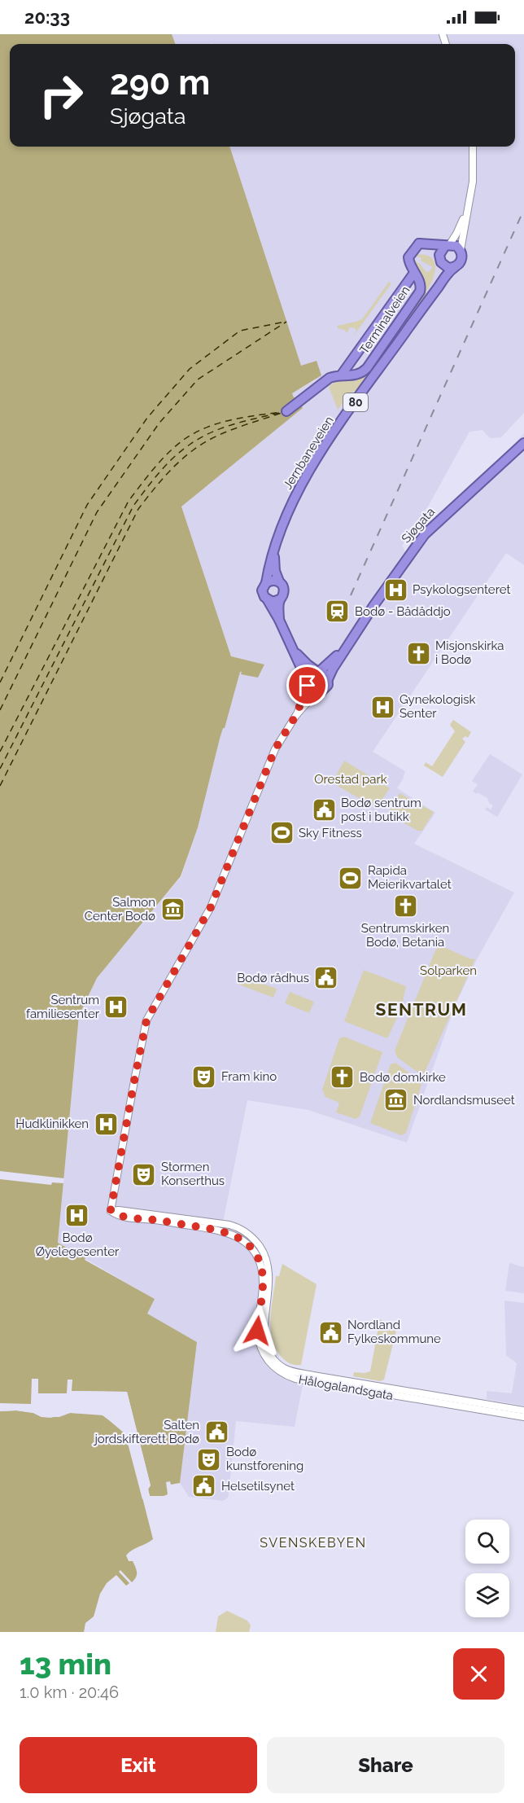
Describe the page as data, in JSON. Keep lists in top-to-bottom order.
{
  "streets": {
    "highway": [
      "Terminalveien",
      "80",
      "Jernbaneveien",
      "Sjøgata"
    ],
    "street": ["Hålogalandsgata"]
  },
  "crossings": [
    ["Terminalveien", "80"],
    ["80", "Jernbaneveien"],
    ["80", "Sjøgata"],
    ["Jernbaneveien", "Sjøgata"],
    ["Sjøgata", "Hålogalandsgata"]
  ],
  "districts": ["SENTRUM", "SVENSKEBYEN"],
  "parks": ["Orestad park", "Solparken"],
  "places": {
    "hospital": [
      "Psykologsenteret",
      "Gynekologisk Senter",
      "Sentrum familiesenter",
      "Hudklinikken",
      "Bodø Øyelegesenter"
    ],
    "station": ["Bodø - Bådåddjo"],
    "church": ["Misjonskirka i Bodø", "Sentrumskirken Bodø, Betania", "Bodø domkirke"],
    "public building": [
      "Bodø sentrum post i butikk",
      "Bodø rådhus",
      "Nordland Fylkeskommune",
      "Salten jordskifterett Bodø",
      "Helsetilsynet"
    ],
    "sports": ["Sky Fitness", "Rapida Meierikvartalet"],
    "museum": ["Salmon Center Bodø", "Nordlandsmuseet"],
    "theatre": ["Fram kino", "Stormen Konserthus", "Bodø kunstforening"]
  },
  "page": {
    "status": "20:33",
    "turn": ["290 m", "Sjøgata"],
    "heading": ["13 min", "1.0 km · 20:46"],
    "buttons": ["Exit", "Share"]
  }
}
